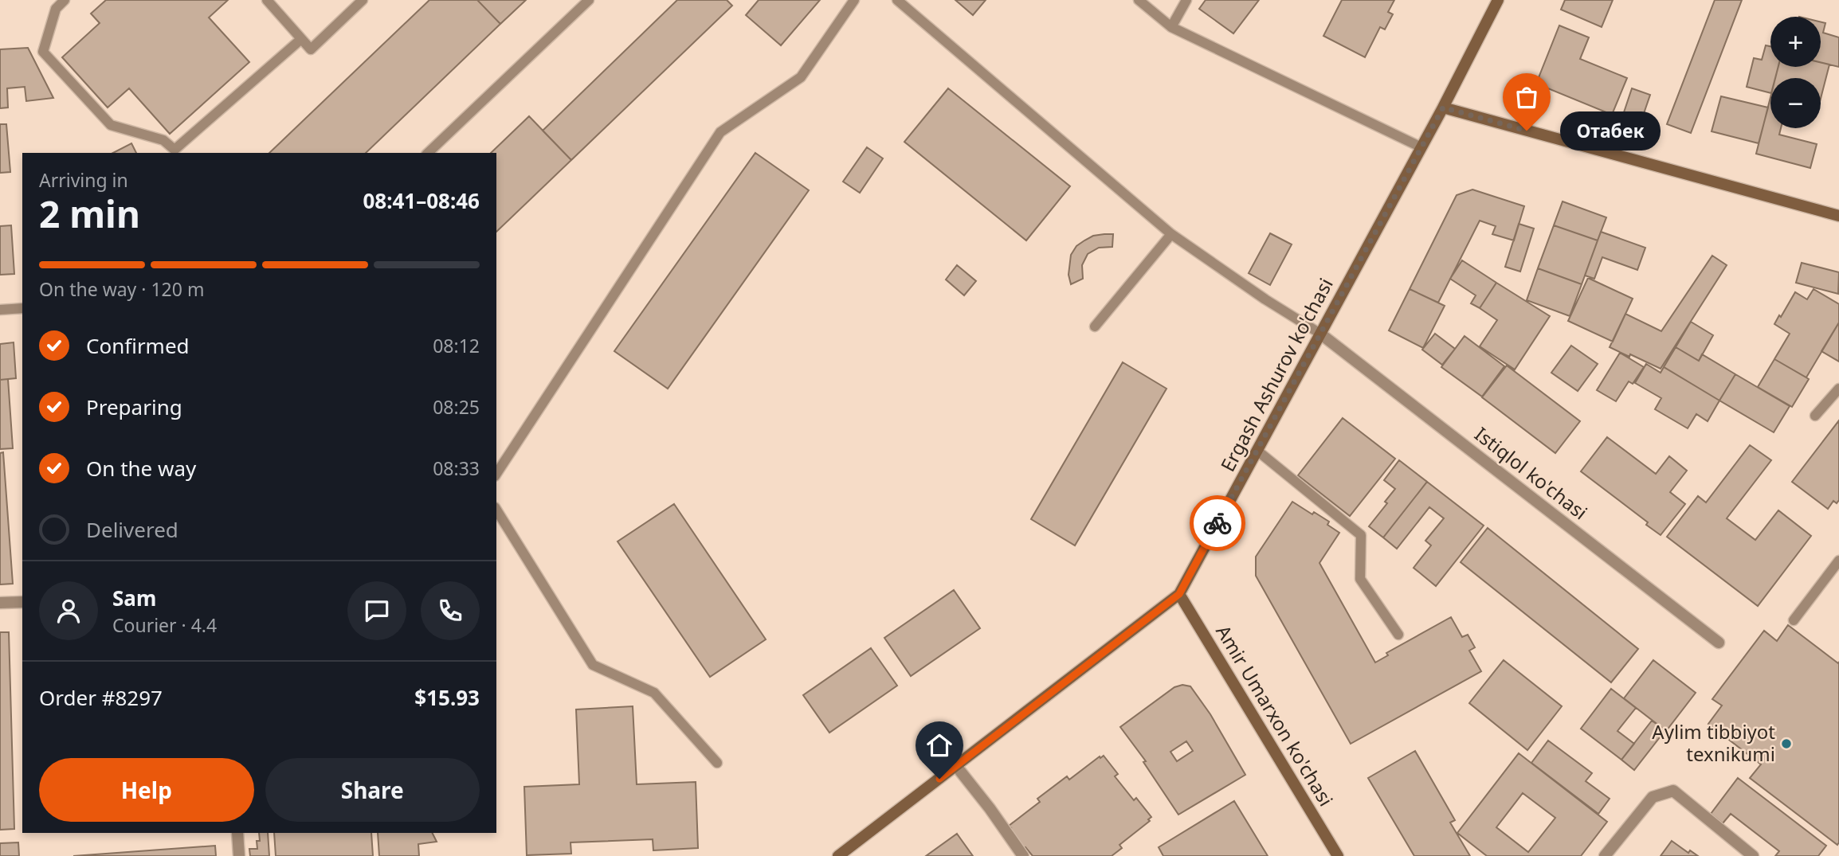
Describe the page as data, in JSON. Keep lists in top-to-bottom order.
{
  "streets": {
    "street": ["Ergash Ashurov ko'chasi", "Istiqlol ko'chasi", "Amir Umarxon ko'chasi"]
  },
  "crossings": [
    ["Ergash Ashurov ko'chasi", "Istiqlol ko'chasi"],
    ["Ergash Ashurov ko'chasi", "Amir Umarxon ko'chasi"]
  ],
  "places": ["Отабек", "Aylim tibbiyot texnikumi"],
  "page": {
    "map_buttons": ["+", "−"],
    "bubble": "Отабек",
    "heading": ["2 min", "Arriving in", "08:41–08:46"],
    "panel": [
      "Sam",
      "Courier · 4.4",
      "Order #8297",
      "$15.93"
    ],
    "bar": "On the way · 120 m",
    "list": [
      ["Confirmed", "08:12"],
      ["Preparing", "08:25"],
      ["On the way", "08:33"],
      "Delivered"
    ],
    "buttons": ["Help", "Share"]
  }
}
